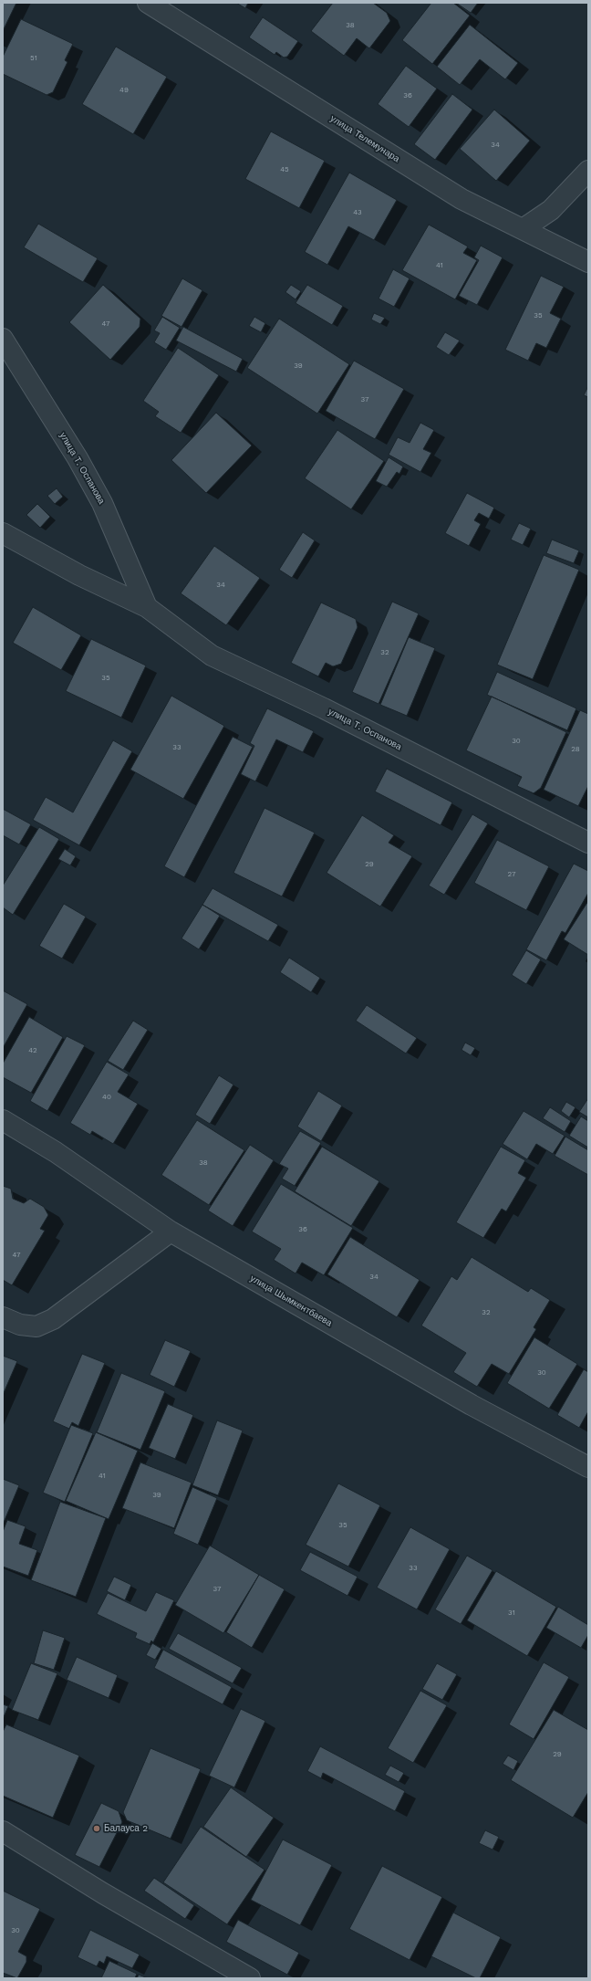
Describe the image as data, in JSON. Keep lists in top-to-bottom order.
{
  "streets": {
    "street": ["улица Телемунара", "улица Т. Оспанова", "улица Шымкентбаева"]
  },
  "places": ["Балауса 2"],
  "house_numbers": [
    "38",
    "51",
    "49",
    "36",
    "34",
    "45",
    "43",
    "41",
    "35",
    "47",
    "39",
    "37",
    "34",
    "32",
    "35",
    "30",
    "33",
    "28",
    "29",
    "27",
    "42",
    "40",
    "38",
    "36",
    "47",
    "34",
    "32",
    "30",
    "41",
    "39",
    "35",
    "33",
    "37",
    "31",
    "29",
    "30"
  ]
}
